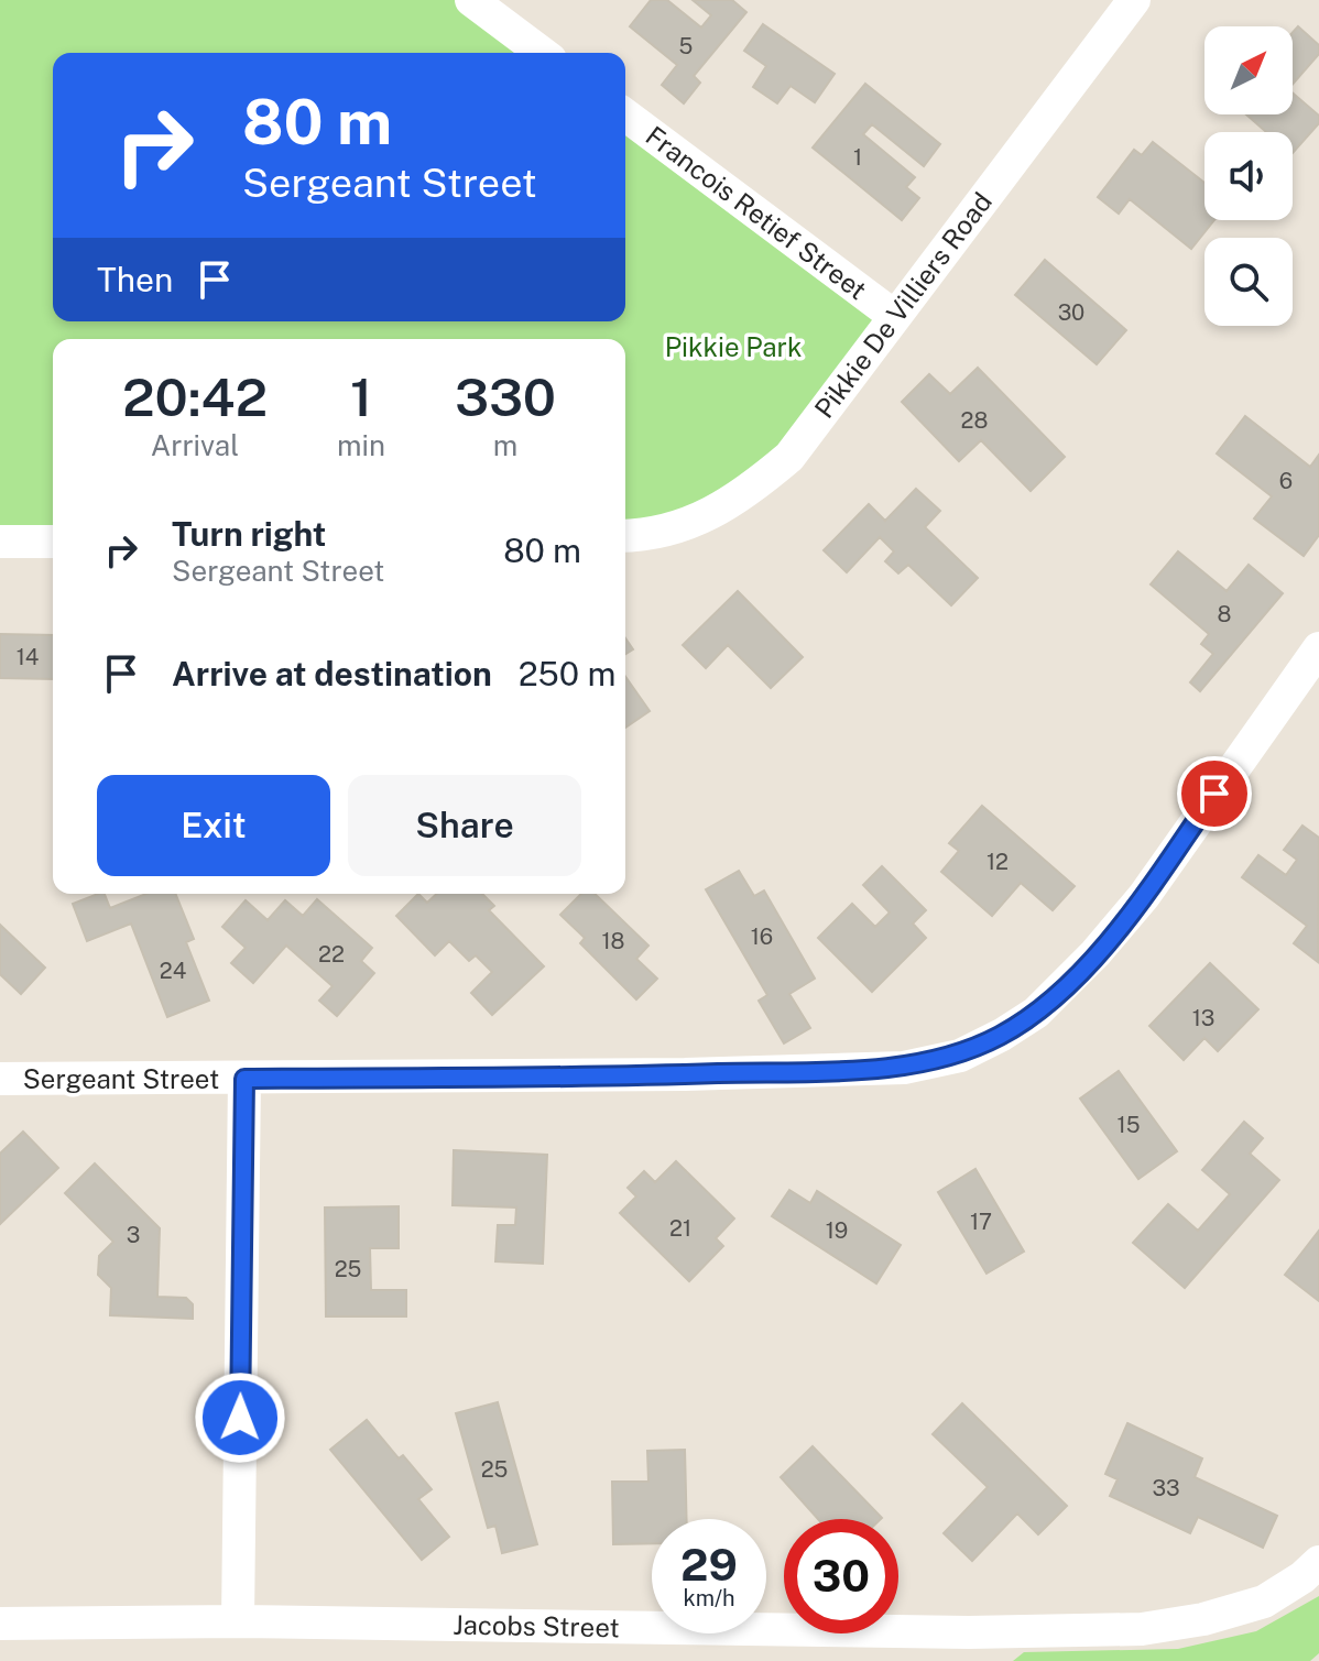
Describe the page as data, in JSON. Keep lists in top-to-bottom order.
{
  "streets": {
    "street": [
      "Francois Retief Street",
      "Pikkie De Villiers Road",
      "Sergeant Street",
      "Jacobs Street"
    ]
  },
  "crossings": [
    ["Francois Retief Street", "Pikkie De Villiers Road"]
  ],
  "parks": ["Pikkie Park"],
  "house_numbers": [
    "5",
    "1",
    "30",
    "28",
    "6",
    "8",
    "14",
    "12",
    "16",
    "18",
    "22",
    "24",
    "13",
    "15",
    "17",
    "21",
    "19",
    "3",
    "25",
    "25",
    "33"
  ],
  "north": "top right",
  "page": {
    "turn": ["80 m", "Sergeant Street"],
    "then": "Then",
    "eta": [
      "20:42",
      "Arrival",
      "1",
      "min",
      "330",
      "m"
    ],
    "list": [
      {
        "name": "Turn right",
        "note": "Sergeant Street",
        "value": "80 m"
      },
      {
        "name": "Arrive at destination",
        "value": "250 m"
      }
    ],
    "buttons": ["Exit", "Share"],
    "speed": "29 km/h",
    "limit": "30"
  }
}
